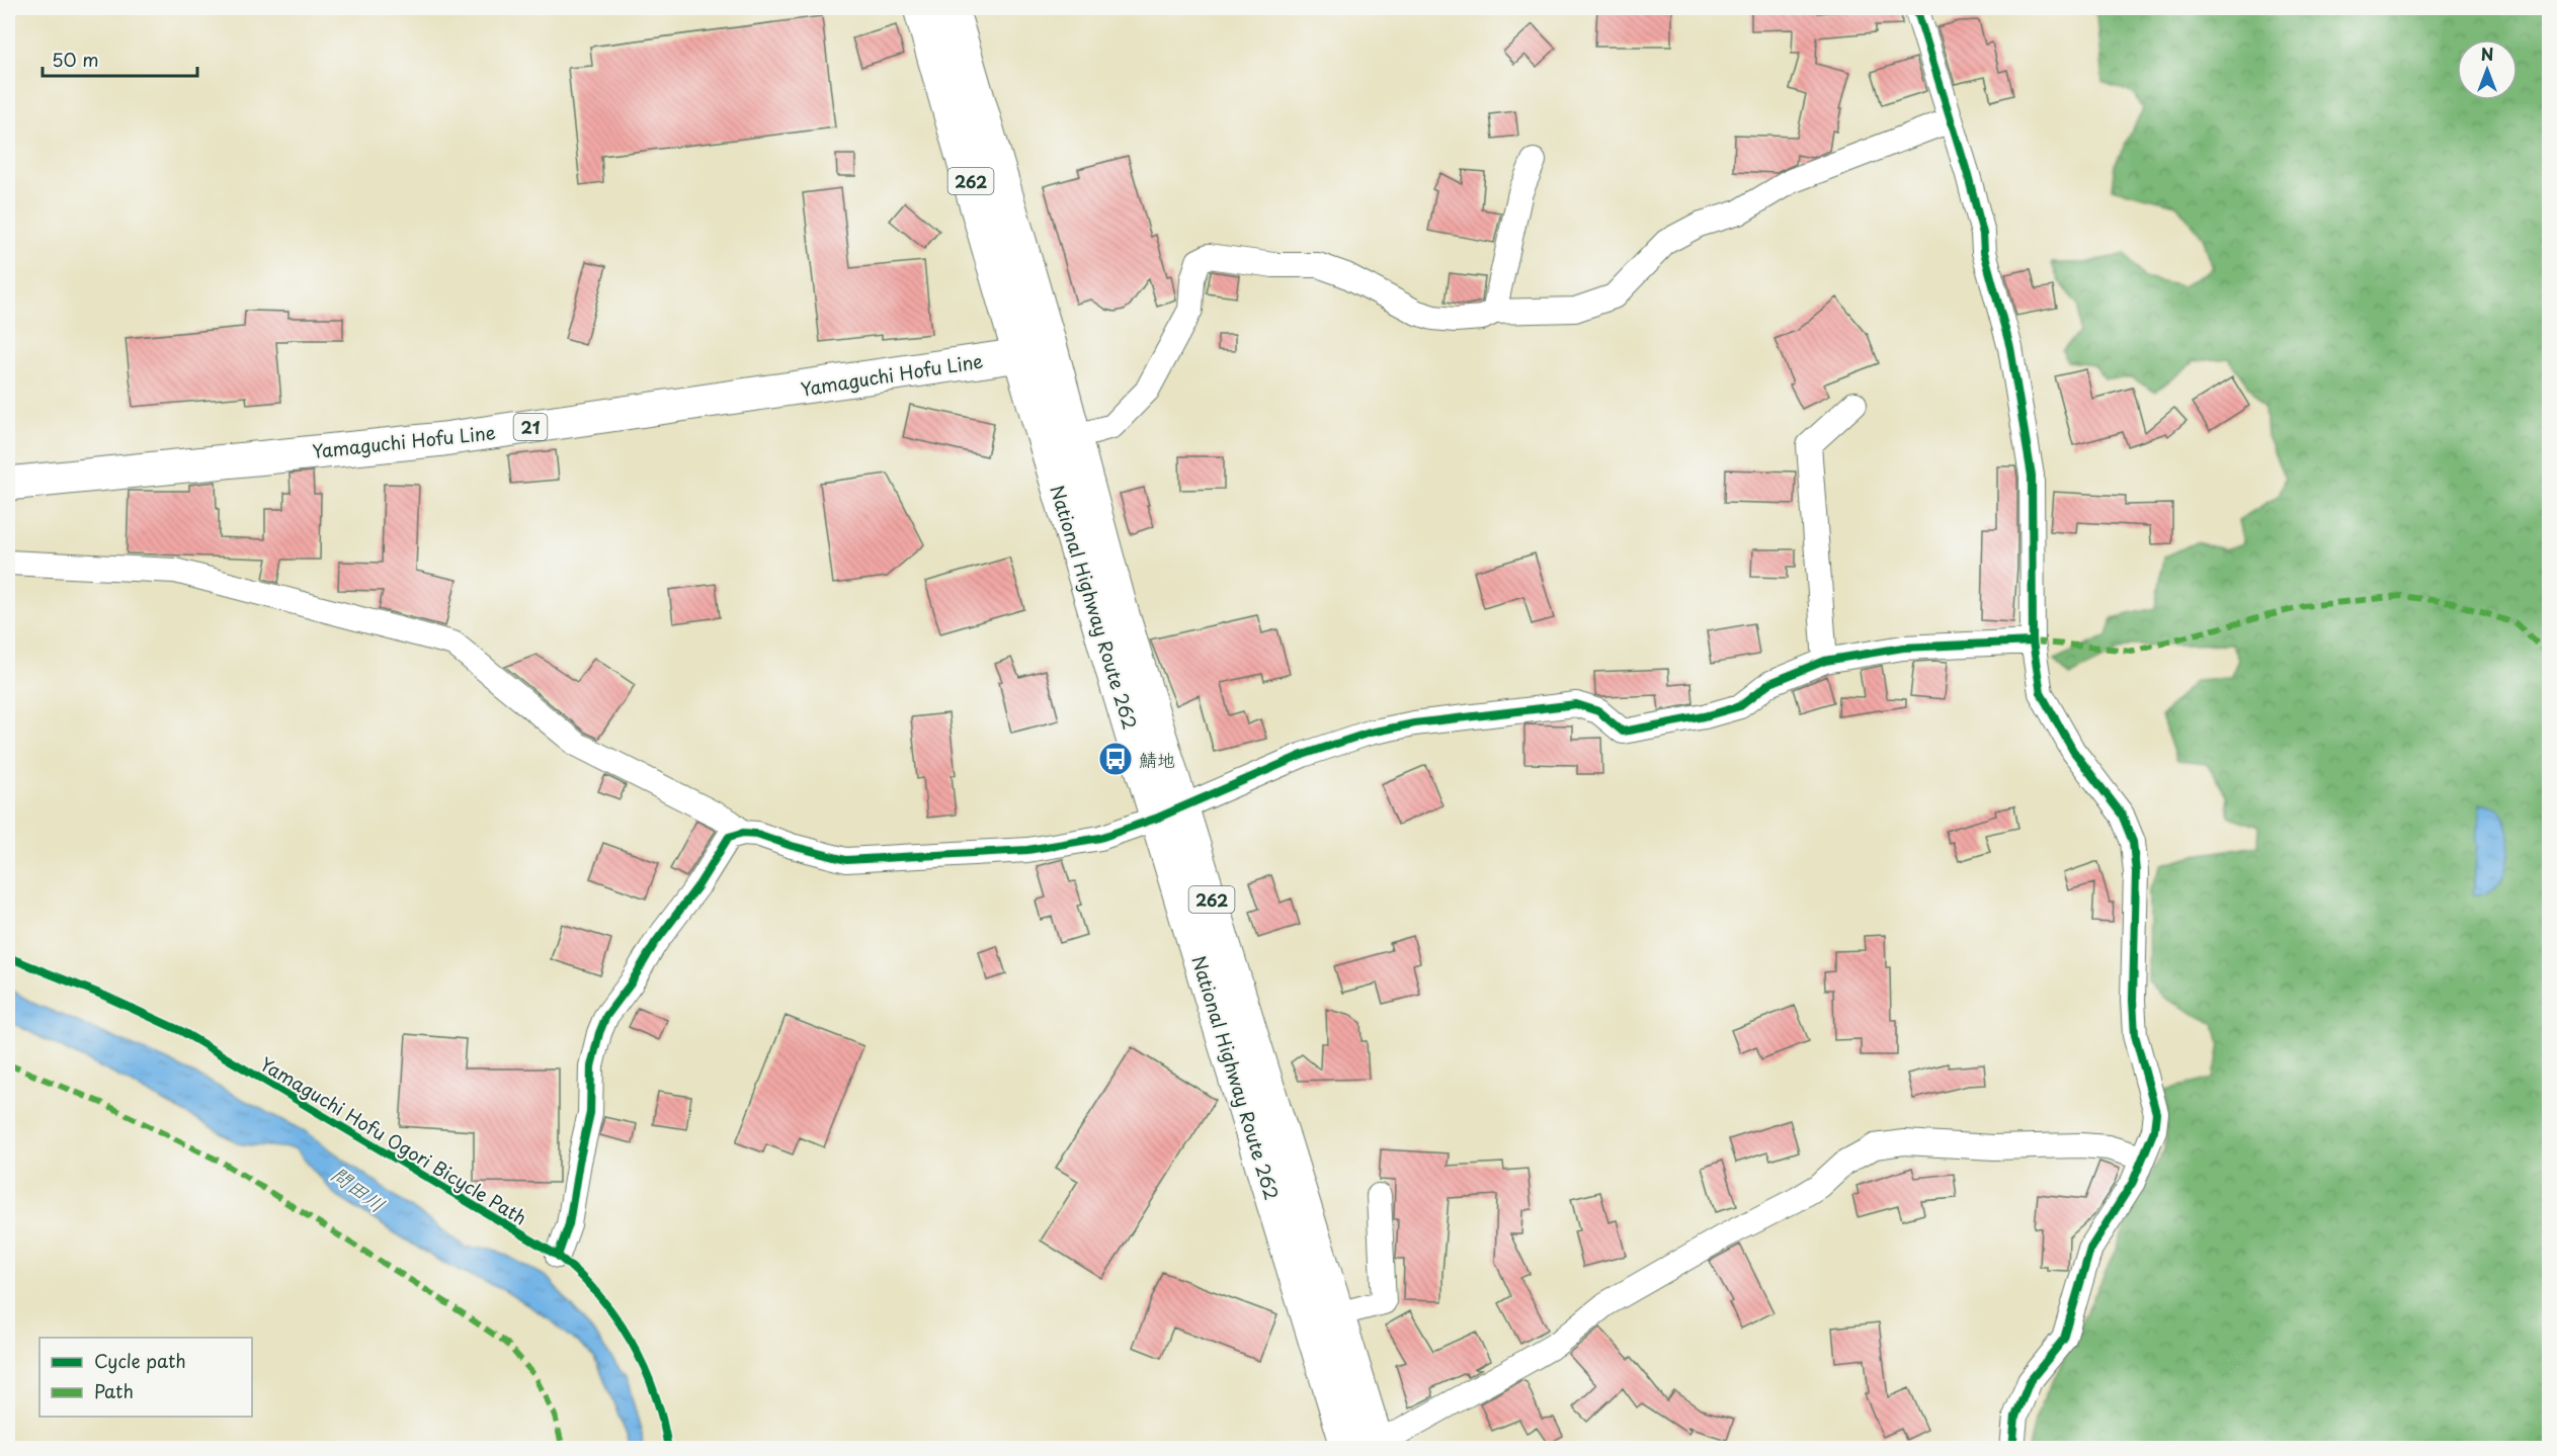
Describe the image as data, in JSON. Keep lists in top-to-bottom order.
{
  "streets": {
    "main road": [
      "262",
      "Yamaguchi Hofu Line",
      "21",
      "National Highway Route 262"
    ],
    "cycle path": ["Yamaguchi Hofu Ogori Bicycle Path"]
  },
  "crossings": [
    ["Yamaguchi Hofu Line", "National Highway Route 262"]
  ],
  "water": ["問田川"],
  "places": {
    "bus stop": ["鯖地"]
  },
  "legend": ["Cycle path", "Path"],
  "scale_bar": "50 m",
  "north": "top"
}
